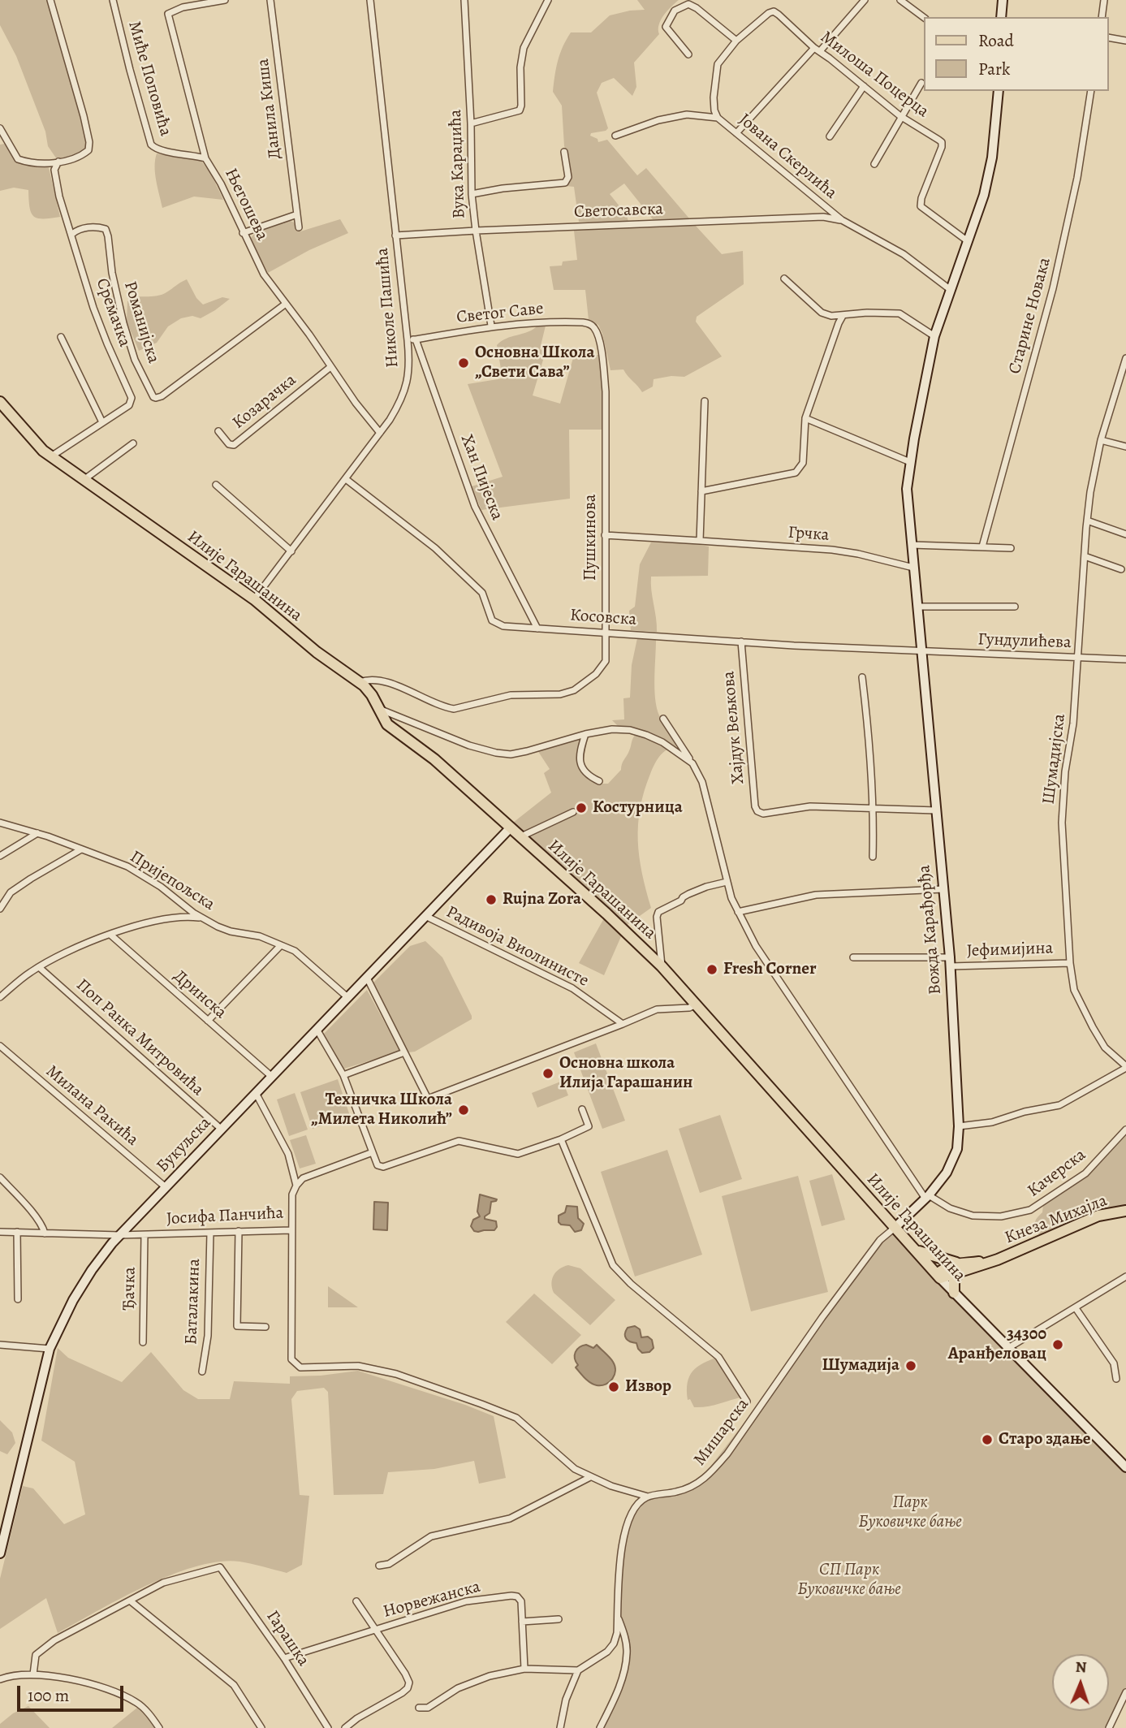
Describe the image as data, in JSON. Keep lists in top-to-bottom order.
{
  "streets": {
    "main road": [
      "Илије Гарашанина",
      "Вожда Карађорђа",
      "Букуљска",
      "Кнеза Михајла"
    ],
    "street": [
      "Милоша Поцерца",
      "Миће Поповића",
      "Данила Киша",
      "Јована Скерлића",
      "Вука Караџића",
      "Његошева",
      "Светосавска",
      "Николе Пашића",
      "Сремачка",
      "Светог Саве",
      "Старине Новака",
      "Романијска",
      "Козарачка",
      "Хан Пијеска",
      "Грчка",
      "Пушкинова",
      "Косовска",
      "Гундулићева",
      "Хајдук Вељкова",
      "Шумадијска",
      "Пријепољска",
      "Радивоја Виолинисте",
      "Јефимијина",
      "Дринска",
      "Поп Ранка Митровића",
      "Милана Ракића",
      "Качерска",
      "Јосифа Панчића",
      "Ђачка",
      "Баталакина",
      "Мишарска",
      "Норвежанска",
      "Гарашка"
    ]
  },
  "crossings": [
    ["Милоша Поцерца", "Јована Скерлића"],
    ["Милоша Поцерца", "Вожда Карађорђа"],
    ["Миће Поповића", "Његошева"],
    ["Јована Скерлића", "Светосавска"],
    ["Јована Скерлића", "Вожда Карађорђа"],
    ["Вука Караџића", "Светосавска"],
    ["Вука Караџића", "Светог Саве"],
    ["Његошева", "Николе Пашића"],
    ["Његошева", "Романијска"],
    ["Његошева", "Козарачка"],
    ["Светосавска", "Николе Пашића"],
    ["Николе Пашића", "Илије Гарашанина"],
    ["Николе Пашића", "Косовска"],
    ["Сремачка", "Романијска"],
    ["Сремачка", "Илије Гарашанина"],
    ["Светог Саве", "Хан Пијеска"],
    ["Светог Саве", "Пушкинова"],
    ["Хан Пијеска", "Косовска"],
    ["Грчка", "Пушкинова"],
    ["Грчка", "Вожда Карађорђа"],
    ["Пушкинова", "Илије Гарашанина"],
    ["Пушкинова", "Косовска"],
    ["Илије Гарашанина", "Вожда Карађорђа"],
    ["Илије Гарашанина", "Букуљска"],
    ["Илије Гарашанина", "Кнеза Михајла"],
    ["Илије Гарашанина", "Мишарска"],
    ["Косовска", "Гундулићева"],
    ["Косовска", "Хајдук Вељкова"],
    ["Косовска", "Вожда Карађорђа"],
    ["Гундулићева", "Шумадијска"],
    ["Гундулићева", "Вожда Карађорђа"],
    ["Шумадијска", "Јефимијина"],
    ["Пријепољска", "Букуљска"],
    ["Вожда Карађорђа", "Јефимијина"],
    ["Вожда Карађорђа", "Качерска"],
    ["Вожда Карађорђа", "Мишарска"],
    ["Радивоја Виолинисте", "Букуљска"],
    ["Дринска", "Букуљска"],
    ["Поп Ранка Митровића", "Букуљска"],
    ["Милана Ракића", "Букуљска"],
    ["Букуљска", "Јосифа Панчића"],
    ["Јосифа Панчића", "Ђачка"],
    ["Јосифа Панчића", "Баталакина"],
    ["Норвежанска", "Гарашка"]
  ],
  "parks": ["Парк Буковичке бање", "СП Парк Буковичке бање"],
  "places": [
    "Основна Школа „Свети Сава”",
    "Костурница",
    "Rujna Zora",
    "Fresh Corner",
    "Основна школа Илија Гарашанин",
    "Техничка Школа „Милета Николић”",
    "34300 Аранђеловац",
    "Шумадија",
    "Извор",
    "Старо здање"
  ],
  "legend": ["Road", "Park"],
  "scale_bar": "100 m",
  "north": "top"
}
